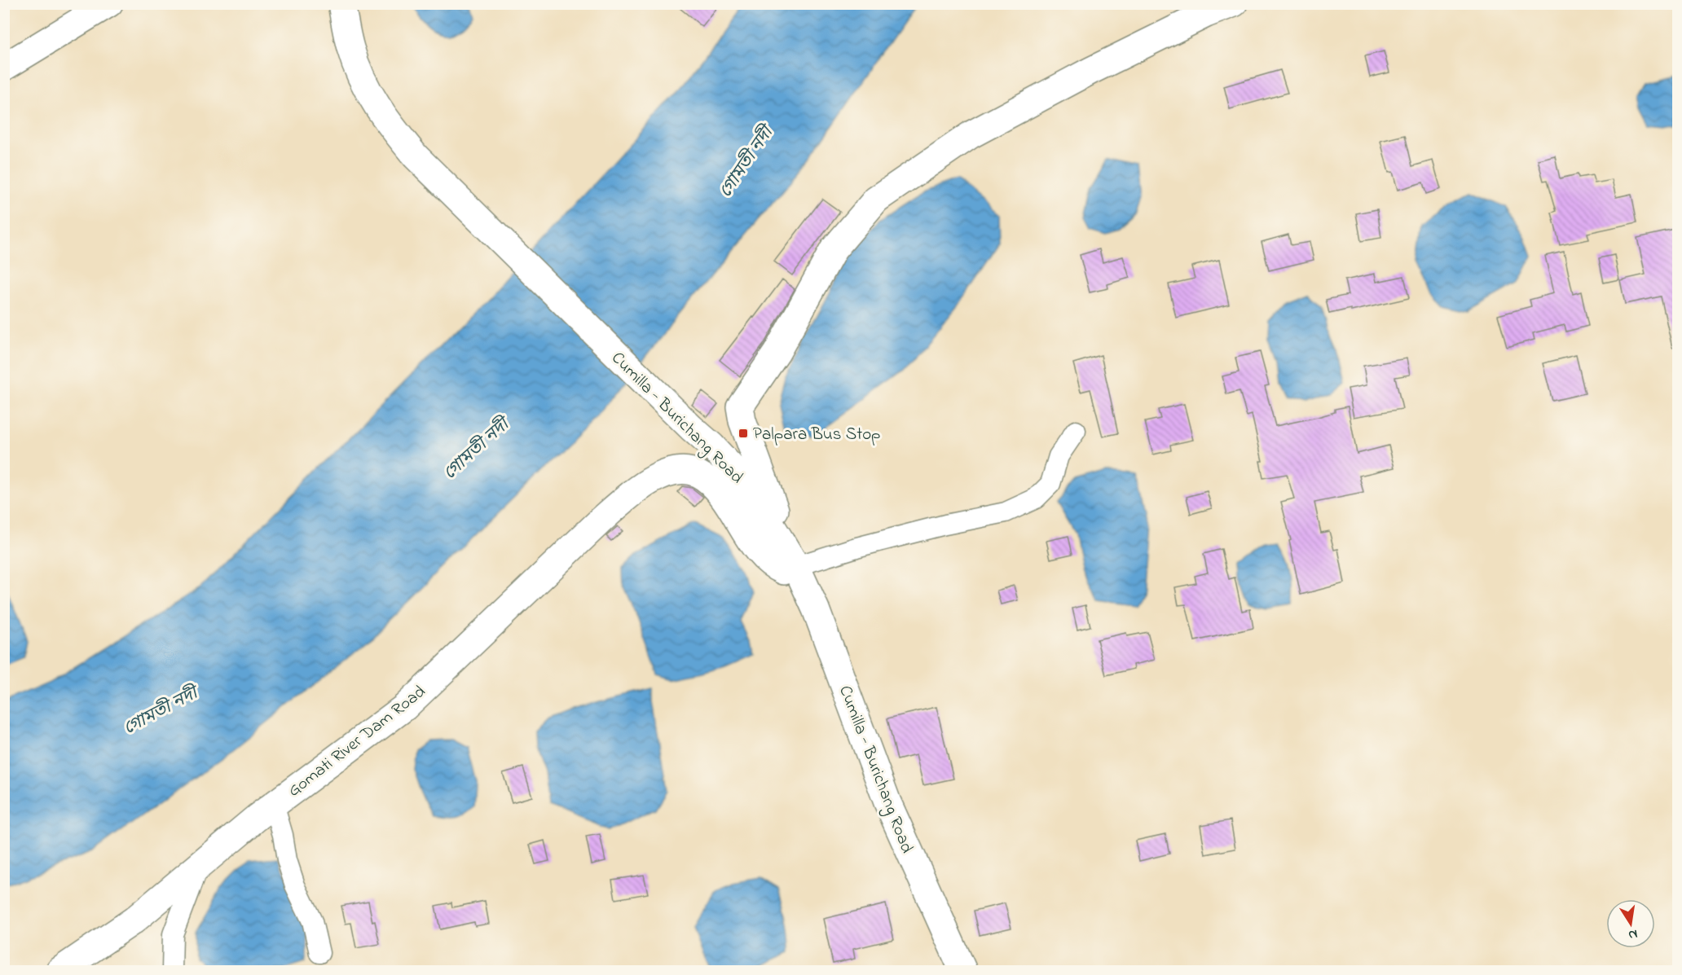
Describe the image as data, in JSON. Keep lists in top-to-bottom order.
{
  "streets": {
    "main road": ["Cumilla - Burichang Road", "Gomati River Dam Road"]
  },
  "crossings": [
    ["Cumilla - Burichang Road", "Gomati River Dam Road"]
  ],
  "water": ["গোমতী নদী"],
  "places": {
    "transit": ["Palpara Bus Stop"]
  },
  "north": "bottom"
}
